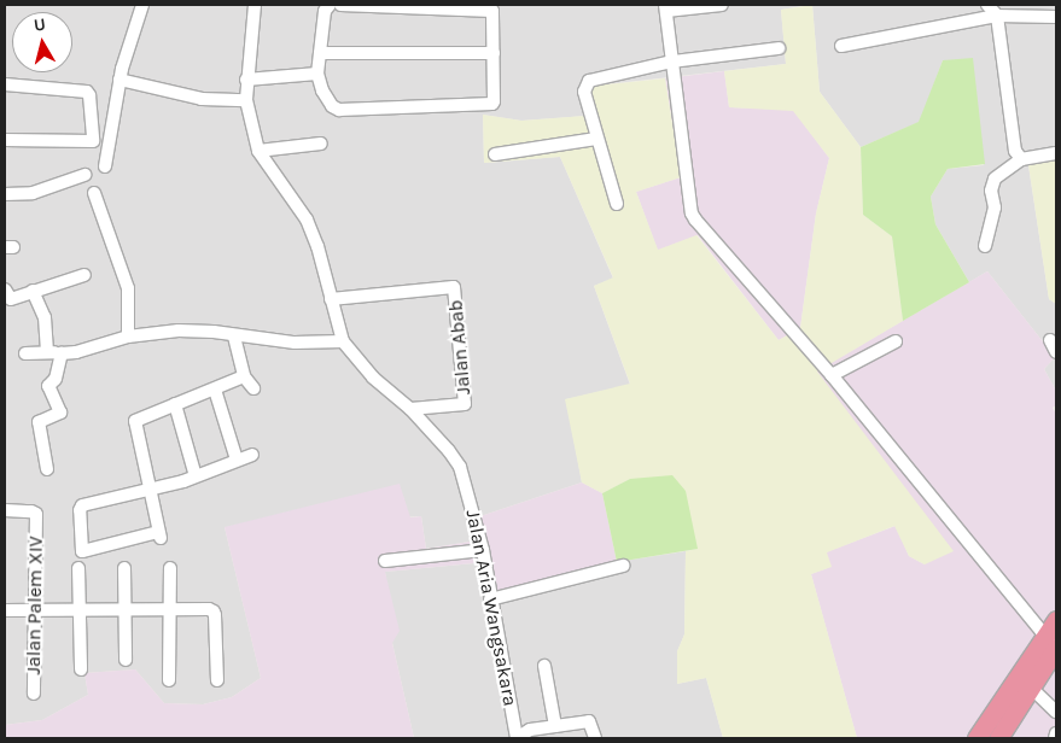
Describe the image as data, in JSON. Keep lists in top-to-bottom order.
{
  "streets": {
    "street": ["Jalan Abab", "Jalan Palem XIV", "Jalan Aria Wangsakara"]
  },
  "crossings": [
    ["Jalan Abab", "Jalan Aria Wangsakara"]
  ],
  "north": "top"
}
